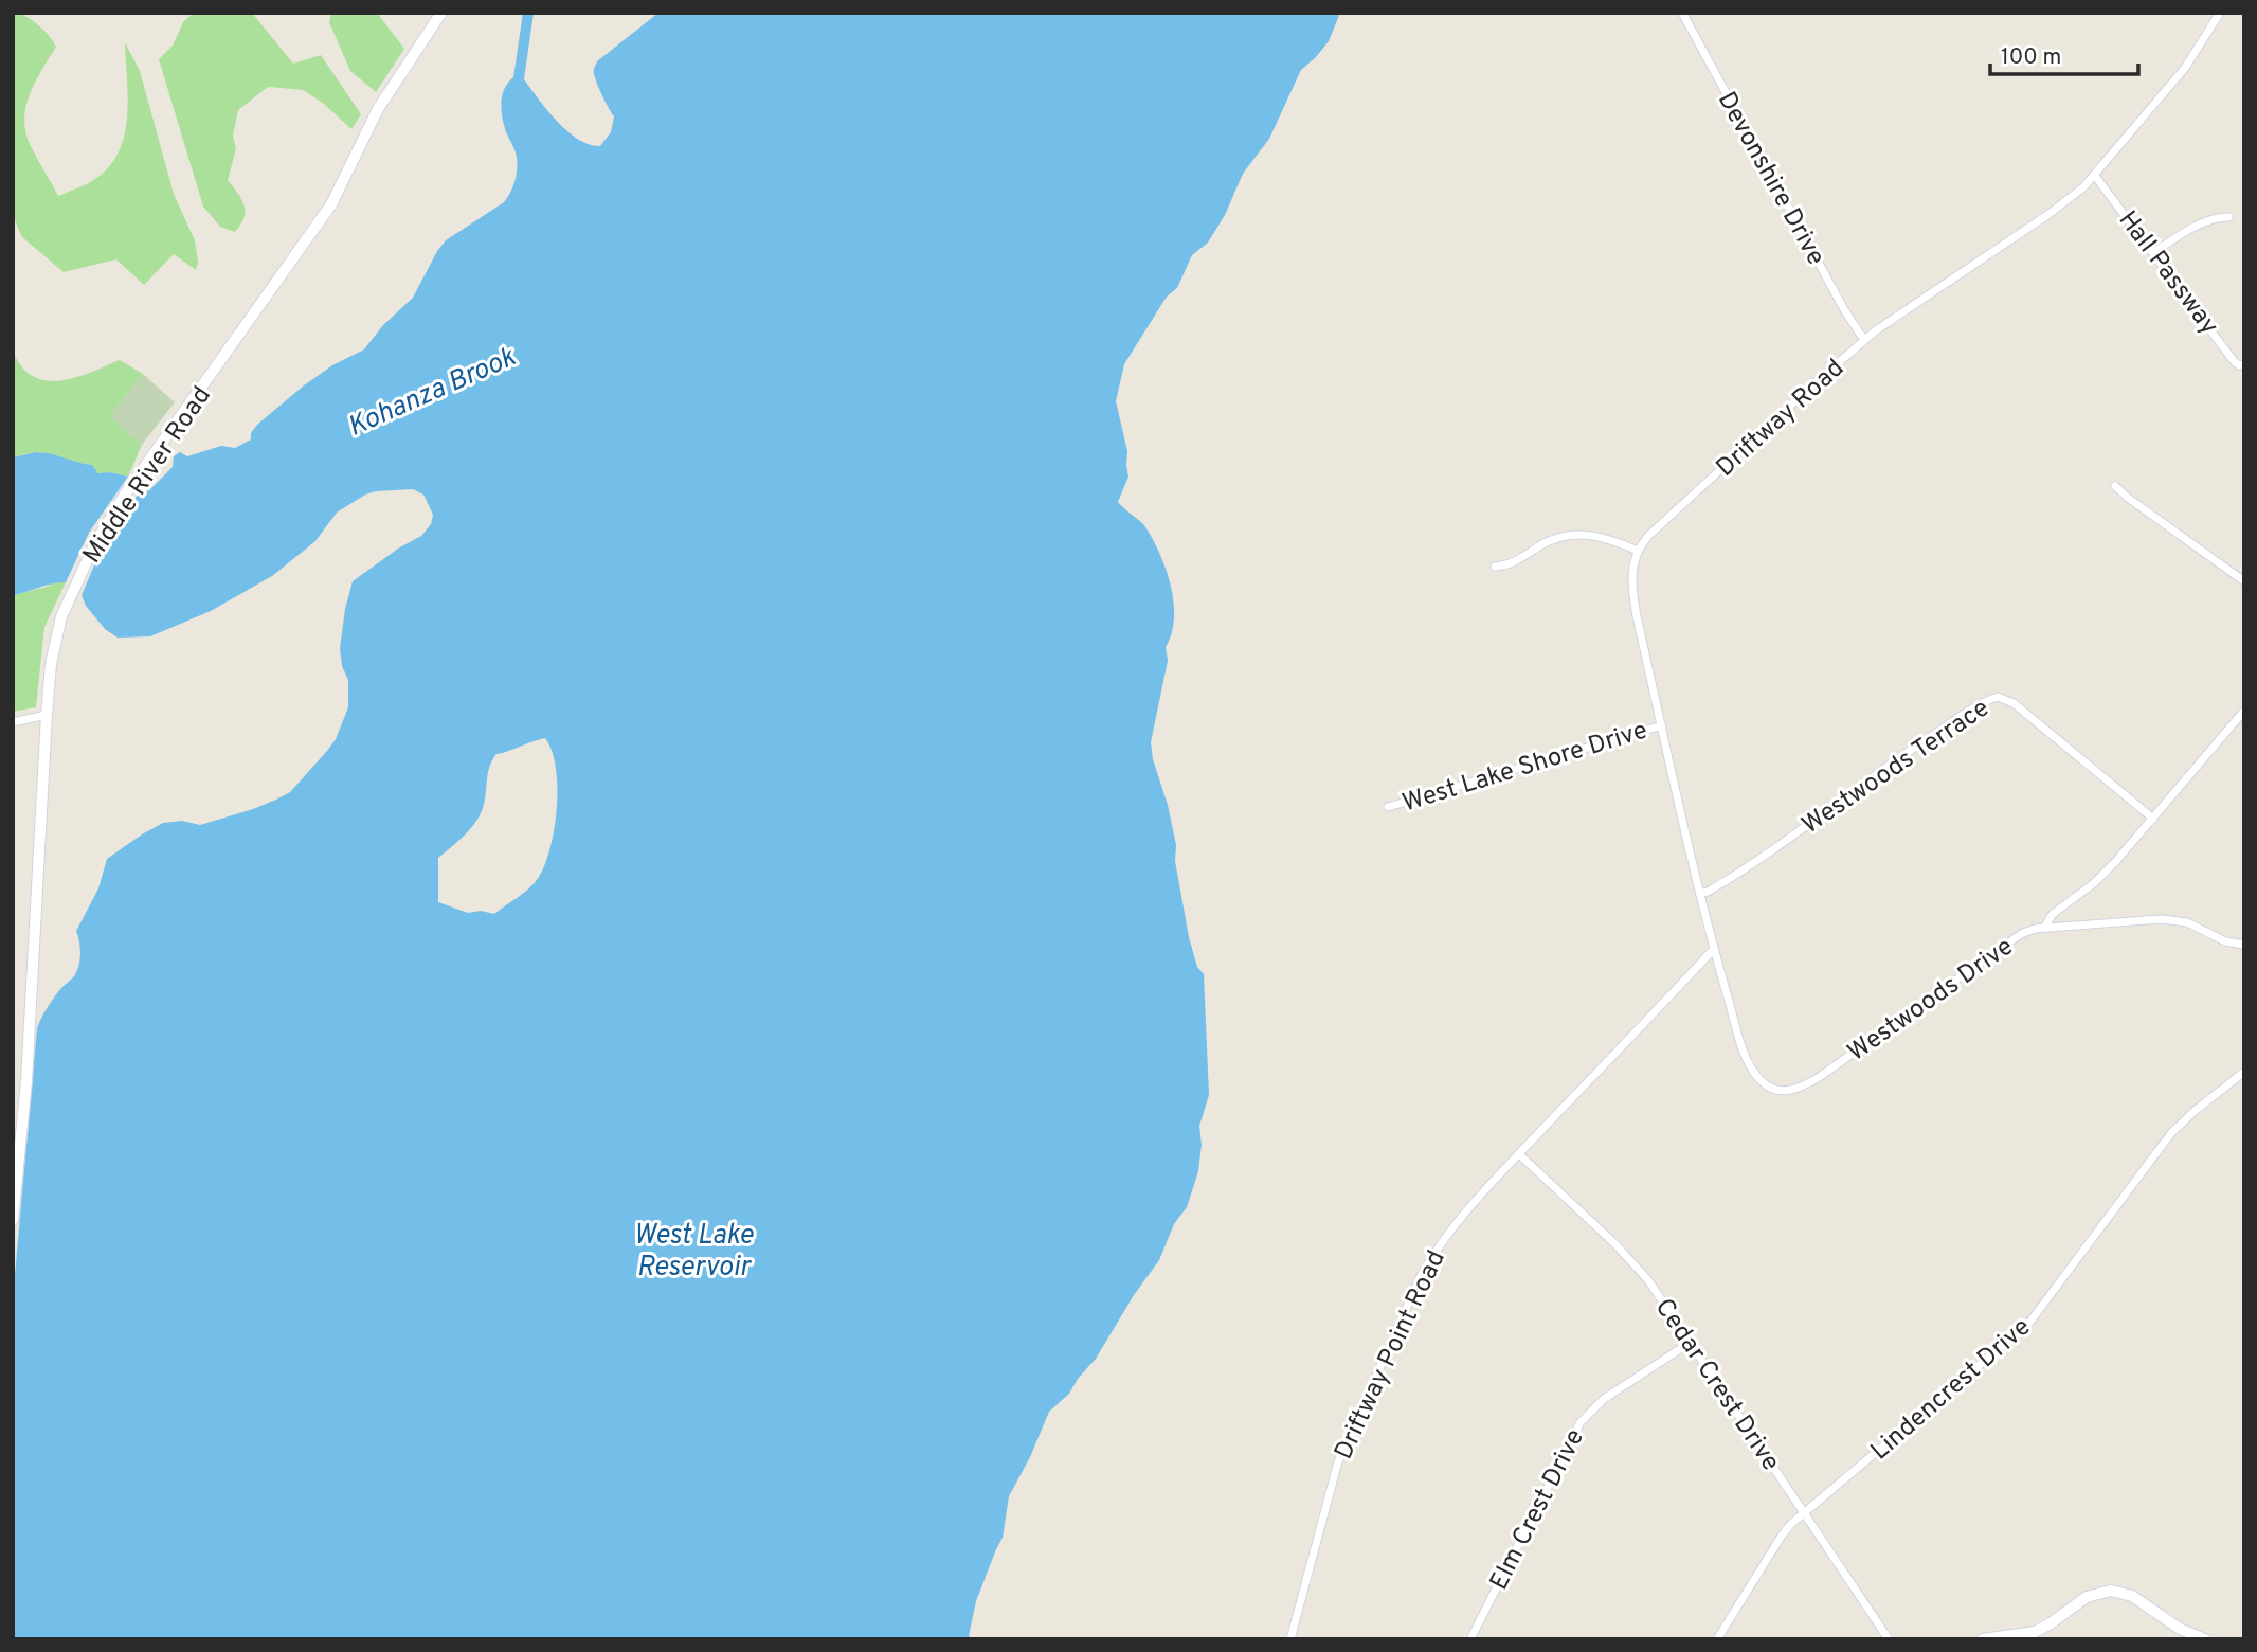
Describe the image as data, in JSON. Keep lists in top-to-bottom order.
{
  "streets": {
    "main road": ["Middle River Road"],
    "street": [
      "Devonshire Drive",
      "Hall Passway",
      "Driftway Road",
      "West Lake Shore Drive",
      "Westwoods Terrace",
      "Westwoods Drive",
      "Driftway Point Road",
      "Cedar Crest Drive",
      "Lindencrest Drive",
      "Elm Crest Drive"
    ]
  },
  "crossings": [
    ["Devonshire Drive", "Driftway Road"],
    ["Hall Passway", "Driftway Road"],
    ["Westwoods Drive", "Driftway Point Road"],
    ["Driftway Point Road", "Cedar Crest Drive"],
    ["Cedar Crest Drive", "Lindencrest Drive"],
    ["Cedar Crest Drive", "Elm Crest Drive"]
  ],
  "water": ["Kohanza Brook", "West Lake Reservoir"],
  "scale_bar": "100 m"
}
